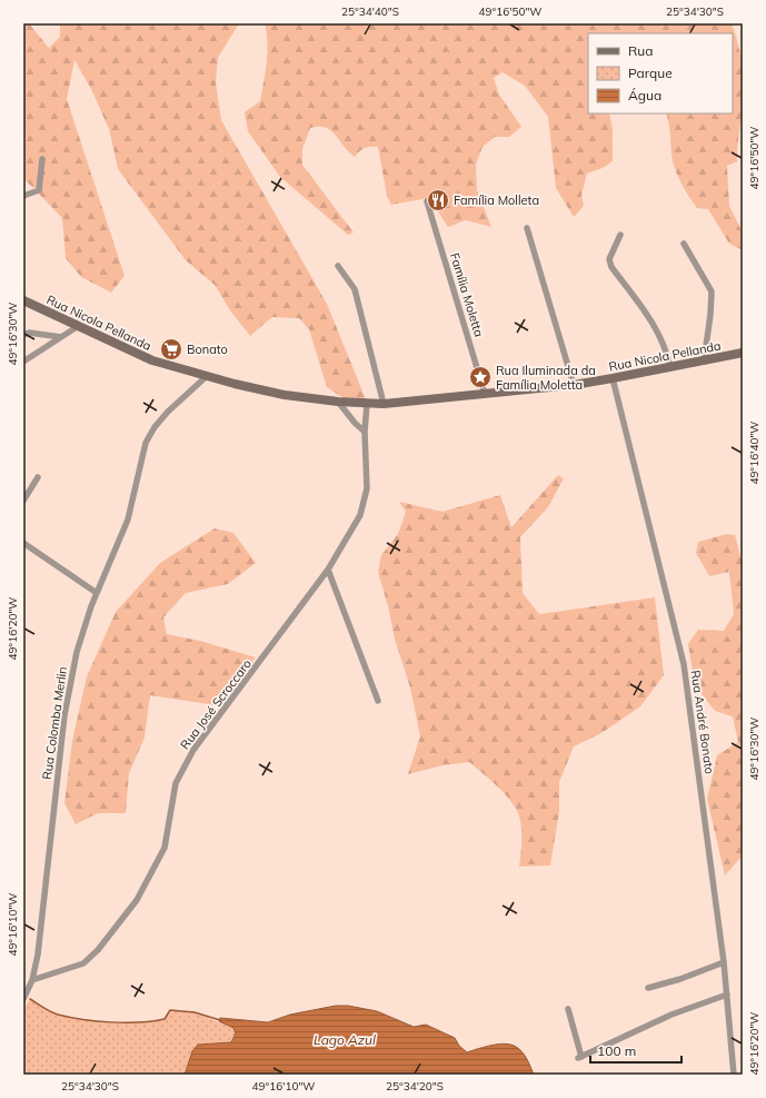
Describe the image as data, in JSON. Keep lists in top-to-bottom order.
{
  "streets": {
    "main road": ["Rua Nicola Pellanda"],
    "street": [
      "Família Moletta",
      "Rua José Scroccaro",
      "Rua André Bonato",
      "Rua Colomba Merlin"
    ]
  },
  "crossings": [
    ["Família Moletta", "Rua Nicola Pellanda"],
    ["Rua Nicola Pellanda", "Rua José Scroccaro"],
    ["Rua Nicola Pellanda", "Rua André Bonato"],
    ["Rua Nicola Pellanda", "Rua Colomba Merlin"],
    ["Rua José Scroccaro", "Rua Colomba Merlin"]
  ],
  "water": ["Lago Azul"],
  "places": {
    "restaurant": ["Família Molleta"],
    "supermarket": ["Bonato"],
    "place": ["Rua Iluminada da Família Moletta"]
  },
  "legend": ["Rua", "Parque", "Água"],
  "scale_bar": "100 m",
  "coordinates": [
    "25°34'40\"S",
    "49°16'50\"W",
    "25°34'30\"S",
    "49°16'30\"W",
    "49°16'40\"W",
    "49°16'20\"W",
    "49°16'10\"W",
    "25°34'20\"S"
  ]
}
